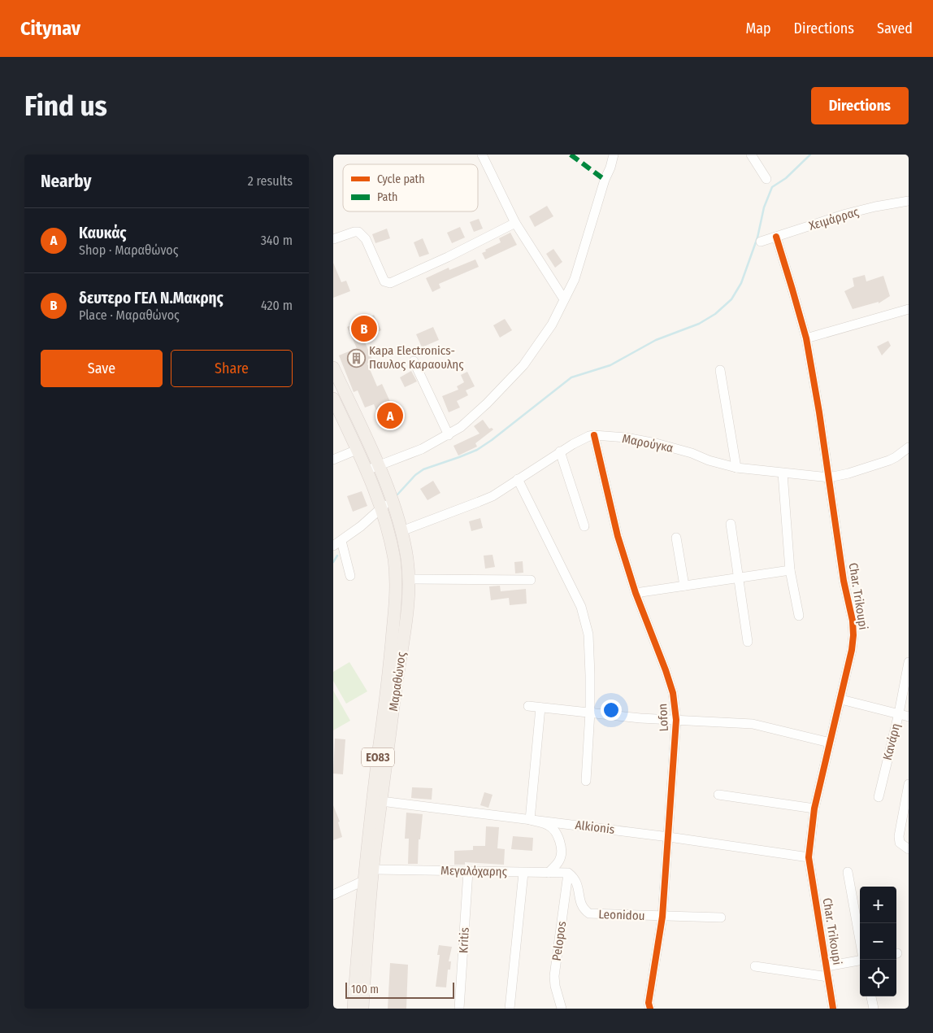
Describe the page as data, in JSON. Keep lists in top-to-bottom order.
{
  "streets": {
    "main road": ["Μαραθώνος", "ΕΟ83"],
    "street": [
      "Χειμάρρας",
      "Μαρούγκα",
      "Char. Trikoupi",
      "Lofon",
      "Κανάρη",
      "Alkionis",
      "Μεγαλόχαρης",
      "Leonidou",
      "Kritis",
      "Pelopos"
    ]
  },
  "crossings": [
    ["Χειμάρρας", "Char. Trikoupi"],
    ["Μαρούγκα", "Char. Trikoupi"],
    ["Μαρούγκα", "Μαραθώνος"],
    ["Μαρούγκα", "Lofon"],
    ["Char. Trikoupi", "Alkionis"],
    ["Μαραθώνος", "Alkionis"],
    ["Μαραθώνος", "Μεγαλόχαρης"],
    ["Lofon", "Alkionis"],
    ["Lofon", "Leonidou"],
    ["Μεγαλόχαρης", "Leonidou"],
    ["Μεγαλόχαρης", "Kritis"],
    ["Μεγαλόχαρης", "Pelopos"],
    ["Leonidou", "Pelopos"]
  ],
  "places": {
    "building": ["Kapa Electronics- Παυλος Καραουλης"]
  },
  "legend": ["Cycle path", "Path"],
  "scale_bar": "100 m",
  "page": {
    "header": "Citynav",
    "nav": ["Map", "Directions", "Saved"],
    "buttons": [
      "Directions",
      ["Save", "Share"]
    ],
    "title": "Find us",
    "heading": ["Nearby", "2 results"],
    "list": [
      {
        "mark": "A",
        "name": "Καυκάς",
        "note": "Shop · Μαραθώνος",
        "value": "340 m"
      },
      {
        "mark": "B",
        "name": "δευτερο ΓΕΛ Ν.Μακρης",
        "note": "Place · Μαραθώνος",
        "value": "420 m"
      }
    ],
    "pins": ["B", "A"],
    "map_buttons": ["+", "−"],
    "scale": "100 m"
  }
}
